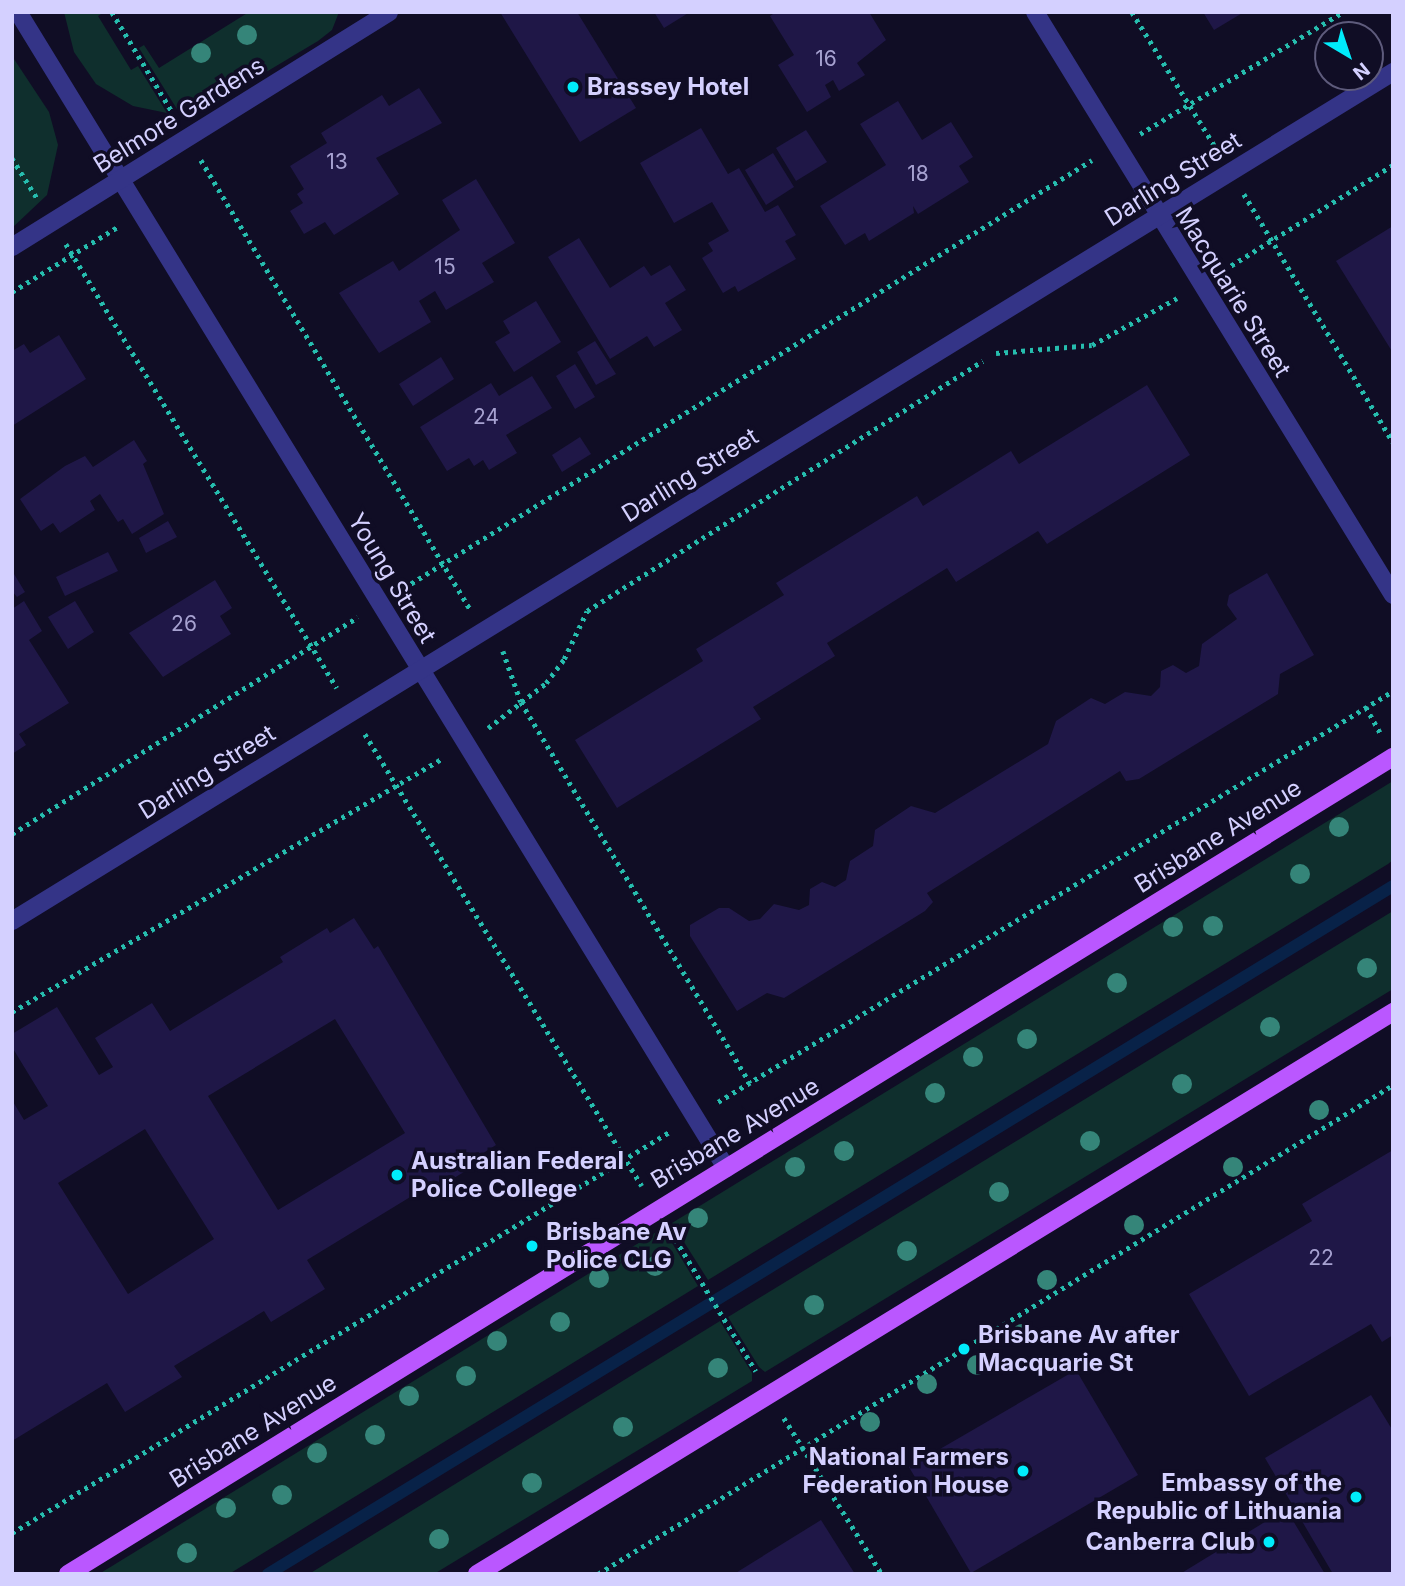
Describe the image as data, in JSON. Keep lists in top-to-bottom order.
{
  "streets": {
    "main road": ["Brisbane Avenue"],
    "street": [
      "Belmore Gardens",
      "Darling Street",
      "Macquarie Street",
      "Young Street"
    ]
  },
  "crossings": [
    ["Belmore Gardens", "Young Street"],
    ["Darling Street", "Macquarie Street"],
    ["Darling Street", "Young Street"],
    ["Young Street", "Brisbane Avenue"]
  ],
  "places": [
    "Brassey Hotel",
    "Australian Federal Police College",
    "Brisbane Av Police CLG",
    "Brisbane Av after Macquarie St",
    "National Farmers Federation House",
    "Embassy of the Republic of Lithuania",
    "Canberra Club"
  ],
  "house_numbers": [
    "16",
    "13",
    "18",
    "15",
    "24",
    "26",
    "22"
  ],
  "north": "bottom right"
}
